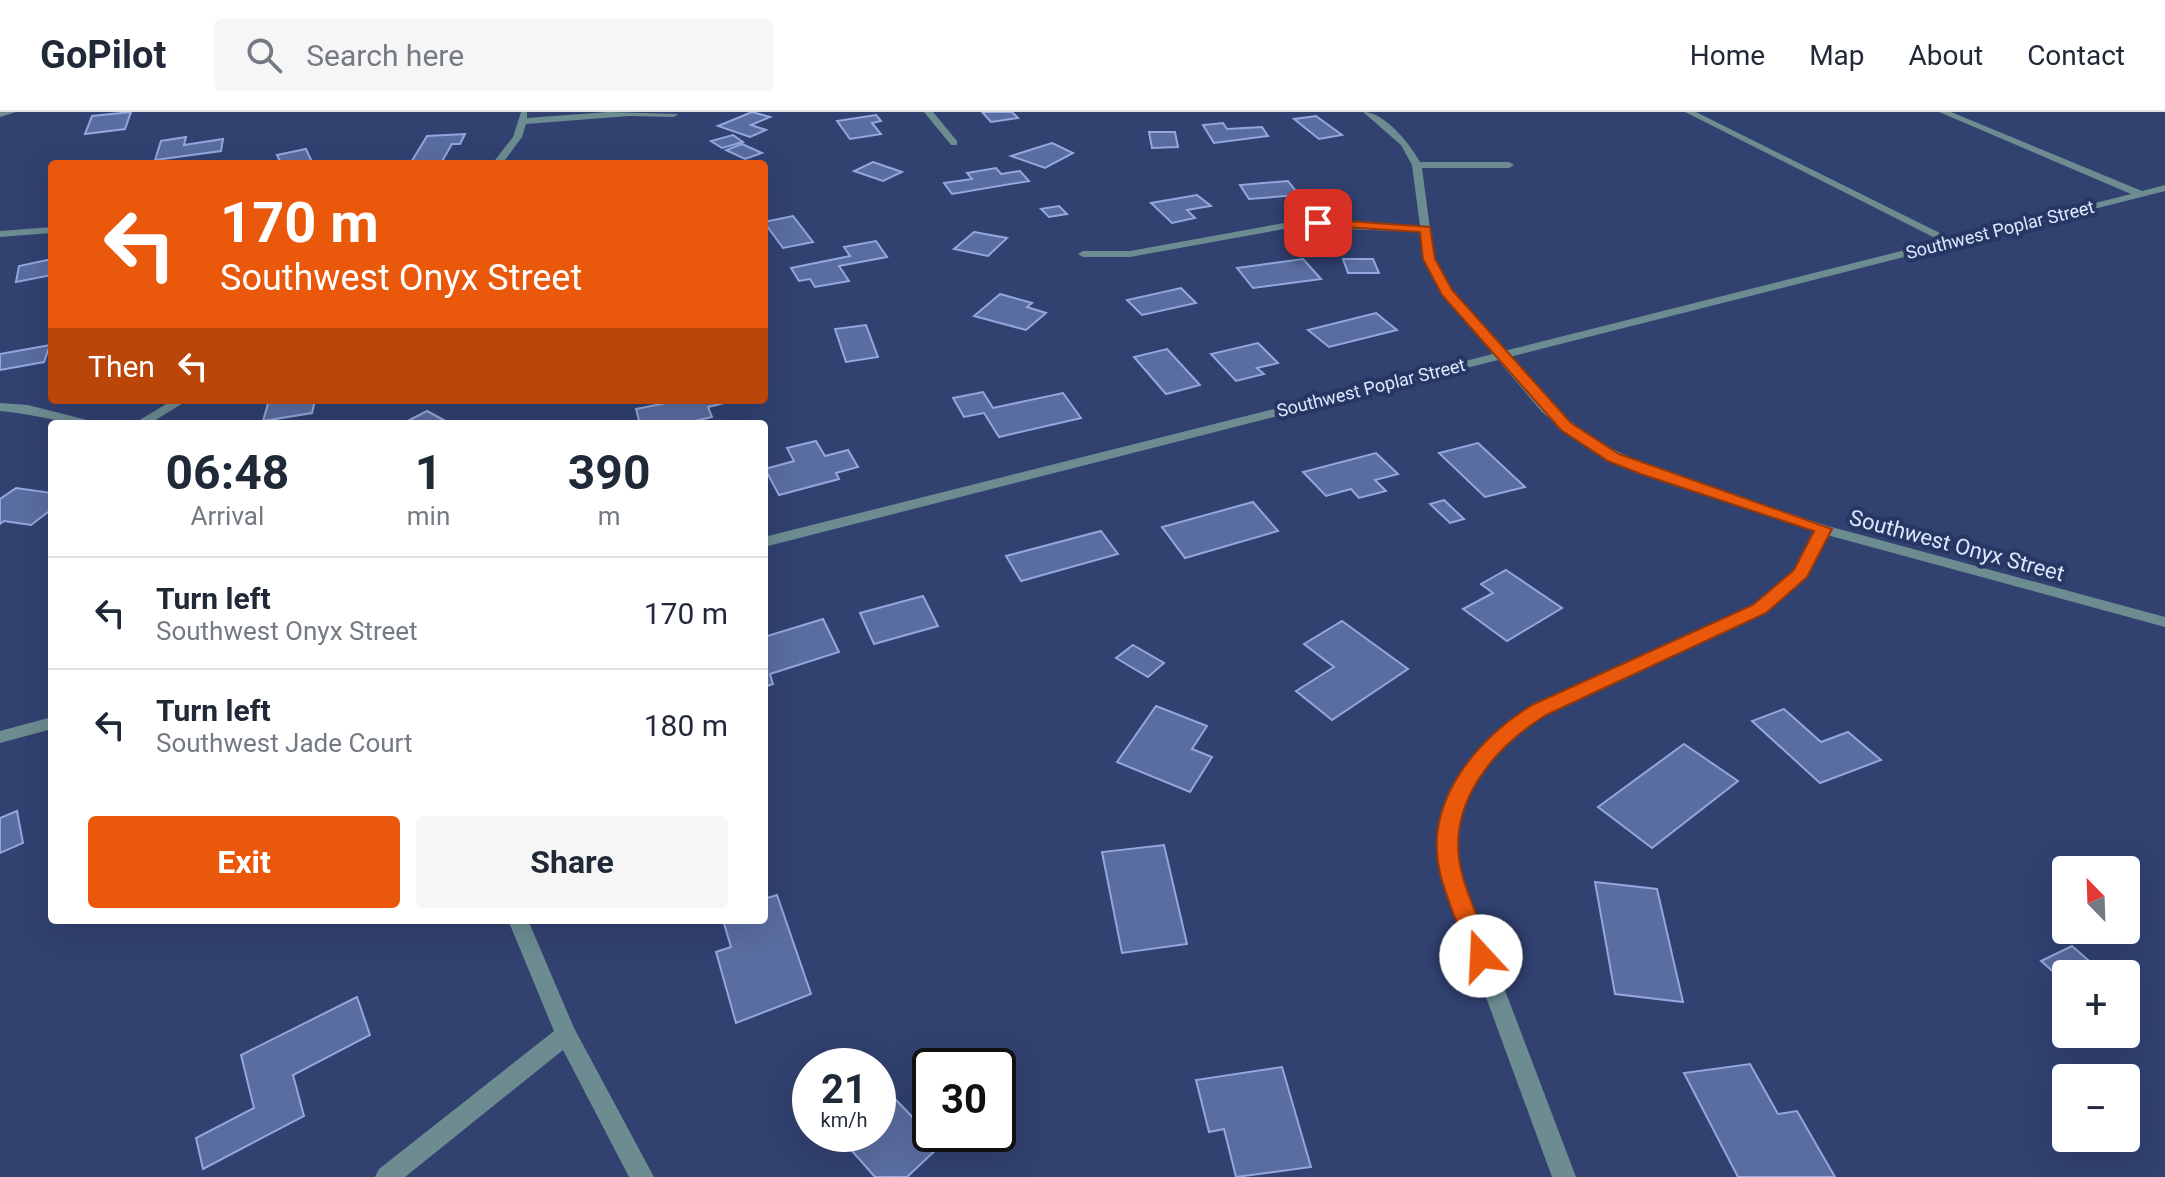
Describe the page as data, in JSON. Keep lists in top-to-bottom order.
{
  "streets": {
    "street": ["Southwest Poplar Street", "Southwest Onyx Street"]
  },
  "crossings": [
    ["Southwest Poplar Street", "Southwest Onyx Street"]
  ],
  "north": "top left",
  "page": {
    "header": "GoPilot",
    "search": "Search here",
    "nav": [
      "Home",
      "Map",
      "About",
      "Contact"
    ],
    "turn": ["170 m", "Southwest Onyx Street"],
    "then": "Then",
    "eta": [
      "06:48",
      "Arrival",
      "1",
      "min",
      "390",
      "m"
    ],
    "list": [
      {
        "name": "Turn left",
        "note": "Southwest Onyx Street",
        "value": "170 m"
      },
      {
        "name": "Turn left",
        "note": "Southwest Jade Court",
        "value": "180 m"
      }
    ],
    "buttons": ["Exit", "Share"],
    "map_buttons": ["+", "−"],
    "speed": "21 km/h",
    "limit": "30"
  }
}
